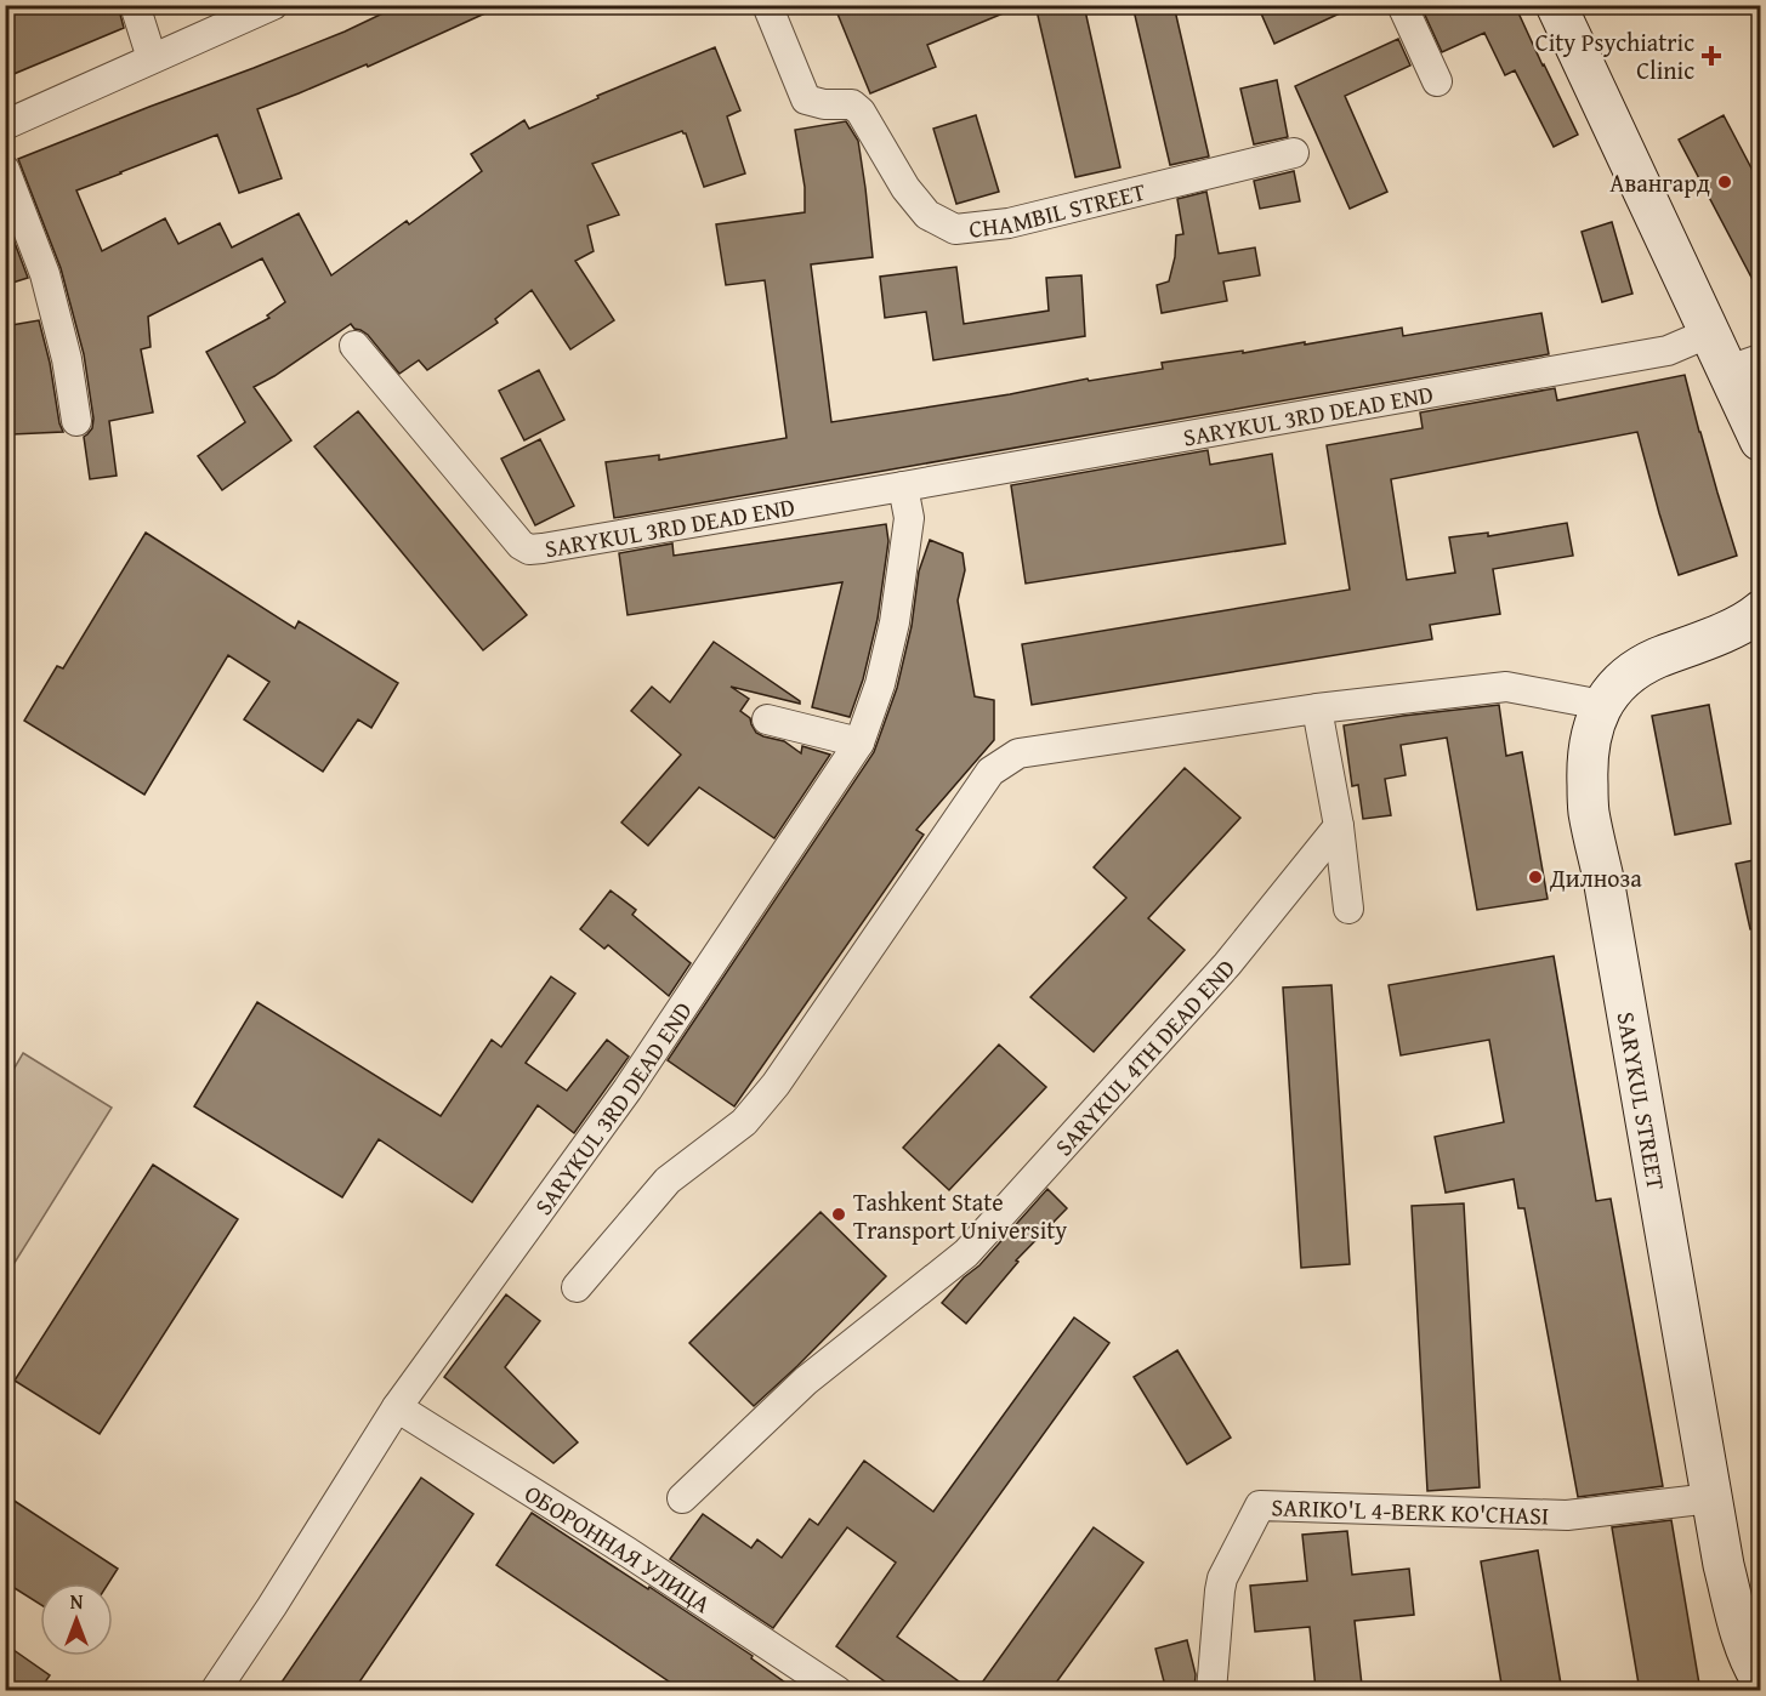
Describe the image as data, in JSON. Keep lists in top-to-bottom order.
{
  "streets": {
    "main road": ["SARYKUL STREET"],
    "street": [
      "CHAMBIL STREET",
      "SARYKUL 3RD DEAD END",
      "SARYKUL 4TH DEAD END",
      "SARIKO'L 4-BERK KO'CHASI",
      "ОБОРОННАЯ УЛИЦА"
    ]
  },
  "crossings": [
    ["SARYKUL 3RD DEAD END", "ОБОРОННАЯ УЛИЦА"],
    ["SARYKUL STREET", "SARIKO'L 4-BERK KO'CHASI"]
  ],
  "places": {
    "health": ["City Psychiatric Clinic"],
    "other": ["Авангард", "Дилноза", "Tashkent State Transport University"]
  },
  "north": "top"
}
